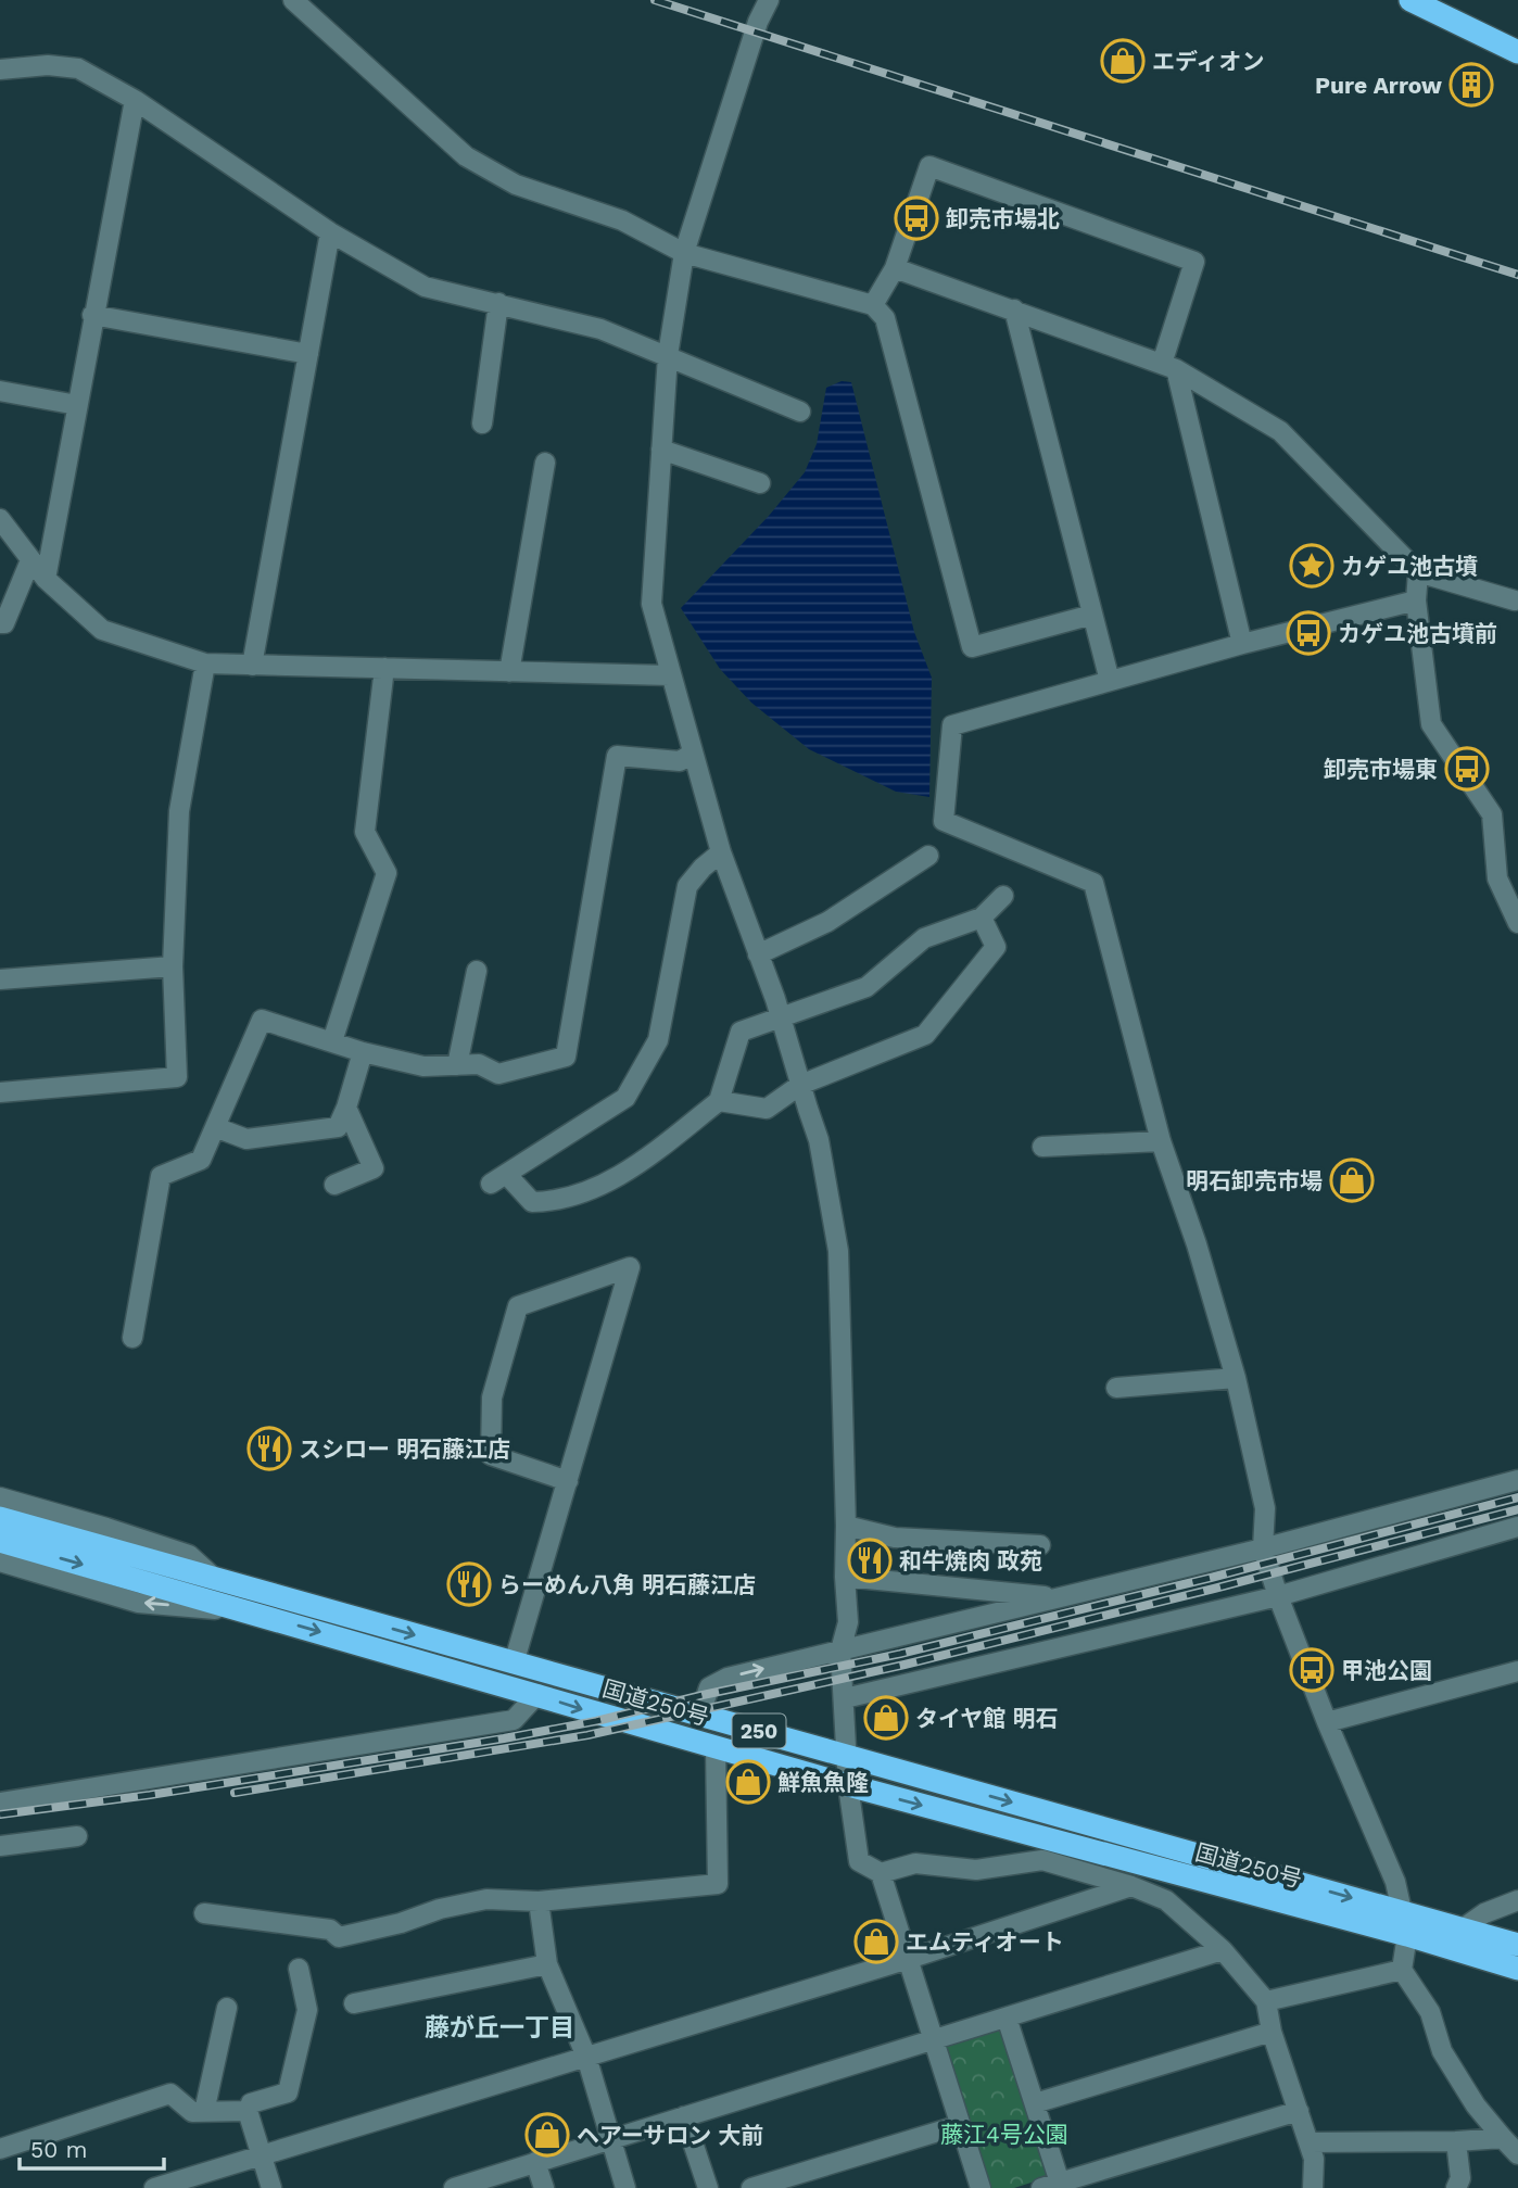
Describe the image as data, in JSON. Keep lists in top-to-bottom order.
{
  "streets": {
    "highway": ["国道250号", "250"]
  },
  "one_way": ["国道250号"],
  "districts": ["藤が丘一丁目"],
  "parks": ["藤江4号公園"],
  "places": {
    "shop": [
      "エディオン",
      "明石卸売市場",
      "タイヤ館 明石",
      "鮮魚魚隆",
      "エムティオート",
      "ヘアーサロン 大前"
    ],
    "building": ["Pure Arrow"],
    "bus stop": [
      "卸売市場北",
      "カゲユ池古墳前",
      "卸売市場東",
      "甲池公園"
    ],
    "place": ["カゲユ池古墳"],
    "restaurant": ["スシロー 明石藤江店", "和牛焼肉 政苑", "らーめん八角 明石藤江店"]
  },
  "scale_bar": "50 m"
}
